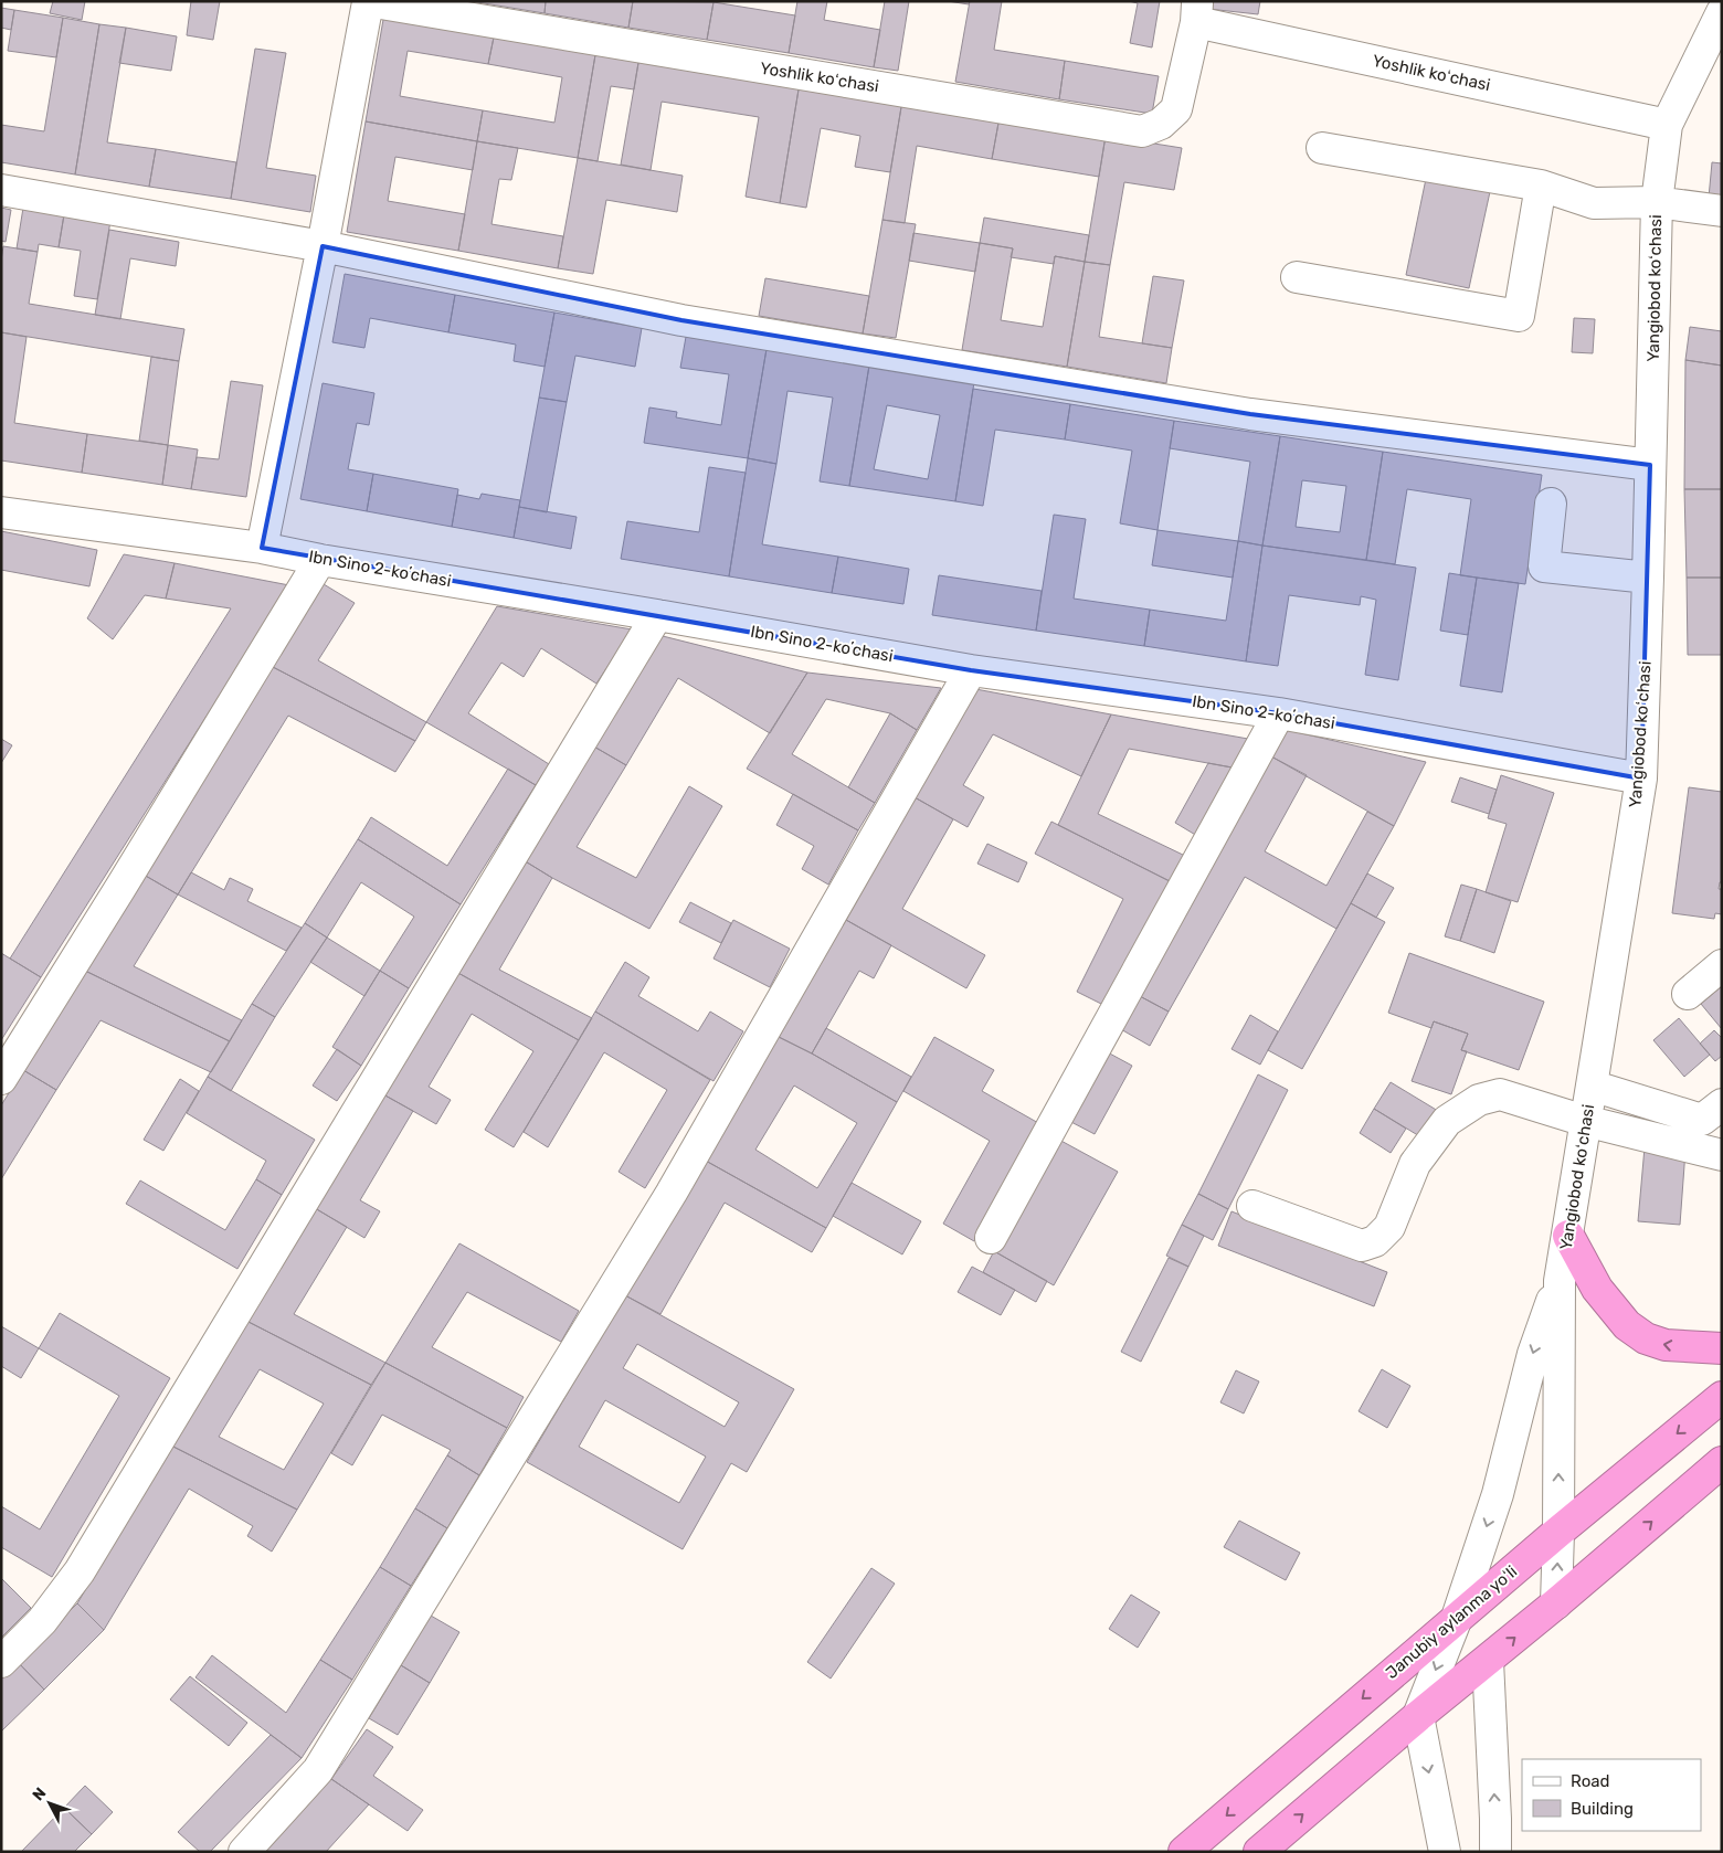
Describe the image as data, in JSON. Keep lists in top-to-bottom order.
{
  "streets": {
    "highway": ["Janubiy aylanma yoʻli"],
    "street": ["Yoshlik koʻchasi", "Yangiobod koʻchasi", "Ibn Sino 2-koʼchasi"]
  },
  "crossings": [
    ["Yoshlik koʻchasi", "Yangiobod koʻchasi"],
    ["Yangiobod koʻchasi", "Ibn Sino 2-koʼchasi"],
    ["Yangiobod koʻchasi", "Janubiy aylanma yoʻli"]
  ],
  "legend": ["Road", "Building"],
  "north": "top left"
}
